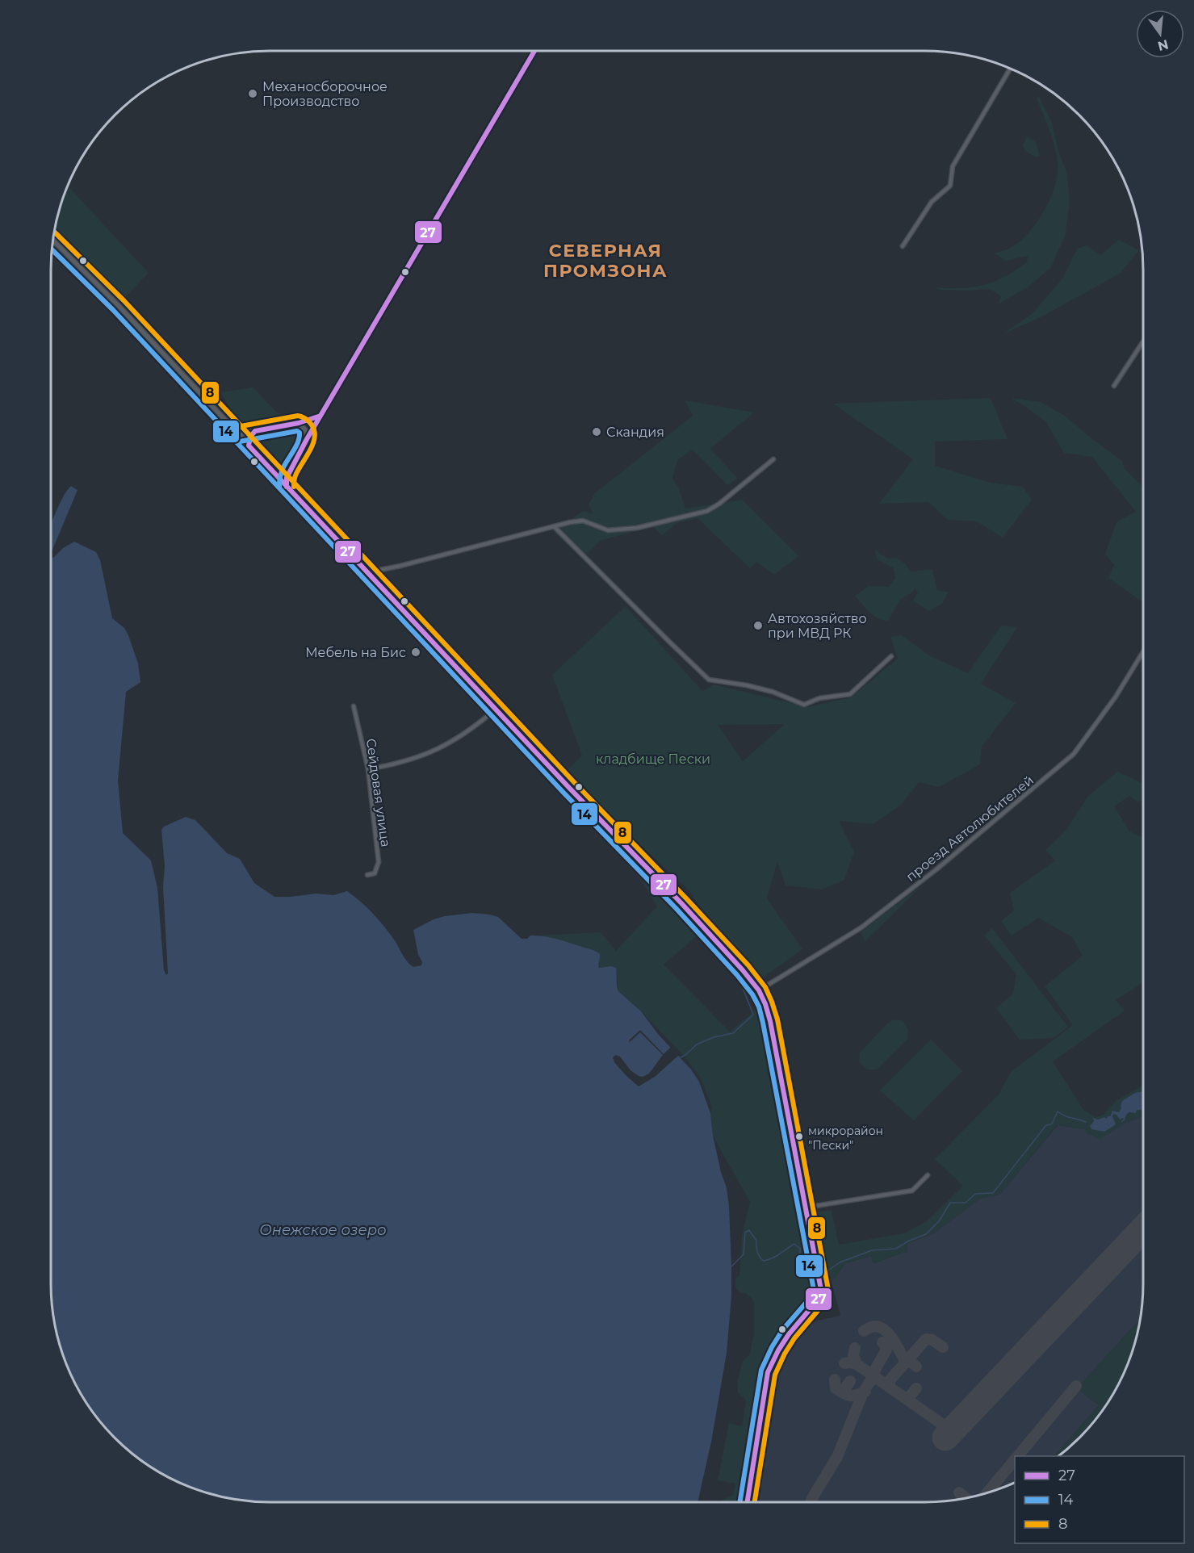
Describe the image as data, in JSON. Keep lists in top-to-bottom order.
{
  "streets": {
    "street": ["Сейдовая улица", "проезд Автолюбителей"]
  },
  "districts": ["СЕВЕРНАЯ ПРОМЗОНА"],
  "water": ["Онежское озеро"],
  "parks": ["кладбище Пески"],
  "places": [
    "Механосборочное Производство",
    "Скандия",
    "Автохозяйство при МВД РК",
    "Мебель на Бис",
    "микрорайон \"Пески\""
  ],
  "lines": ["transit line 27", "transit line 8", "transit line 14"],
  "legend": ["27", "14", "8"],
  "north": "bottom"
}
